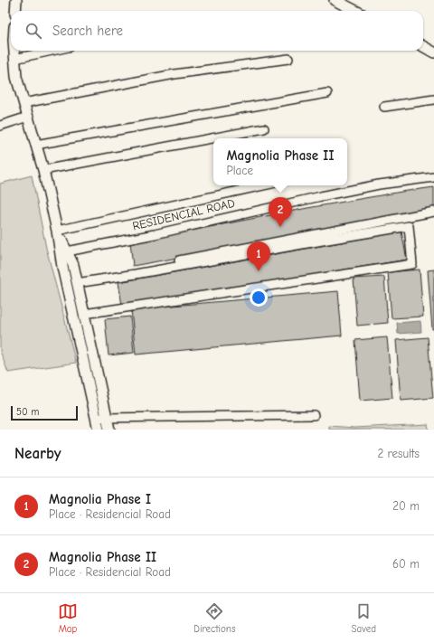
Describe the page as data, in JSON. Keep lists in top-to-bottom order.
{
  "streets": {
    "street": ["RESIDENCIAL ROAD"]
  },
  "scale_bar": "50 m",
  "page": {
    "search": "Search here",
    "popup": ["Magnolia Phase II", "Place"],
    "pins": ["2", "1"],
    "scale": "50 m",
    "heading": ["Nearby", "2 results"],
    "list": [
      {
        "mark": "1",
        "name": "Magnolia Phase I",
        "note": "Place · Residencial Road",
        "value": "20 m"
      },
      {
        "mark": "2",
        "name": "Magnolia Phase II",
        "note": "Place · Residencial Road",
        "value": "60 m"
      }
    ],
    "nav": ["Map", "Directions", "Saved"]
  }
}
